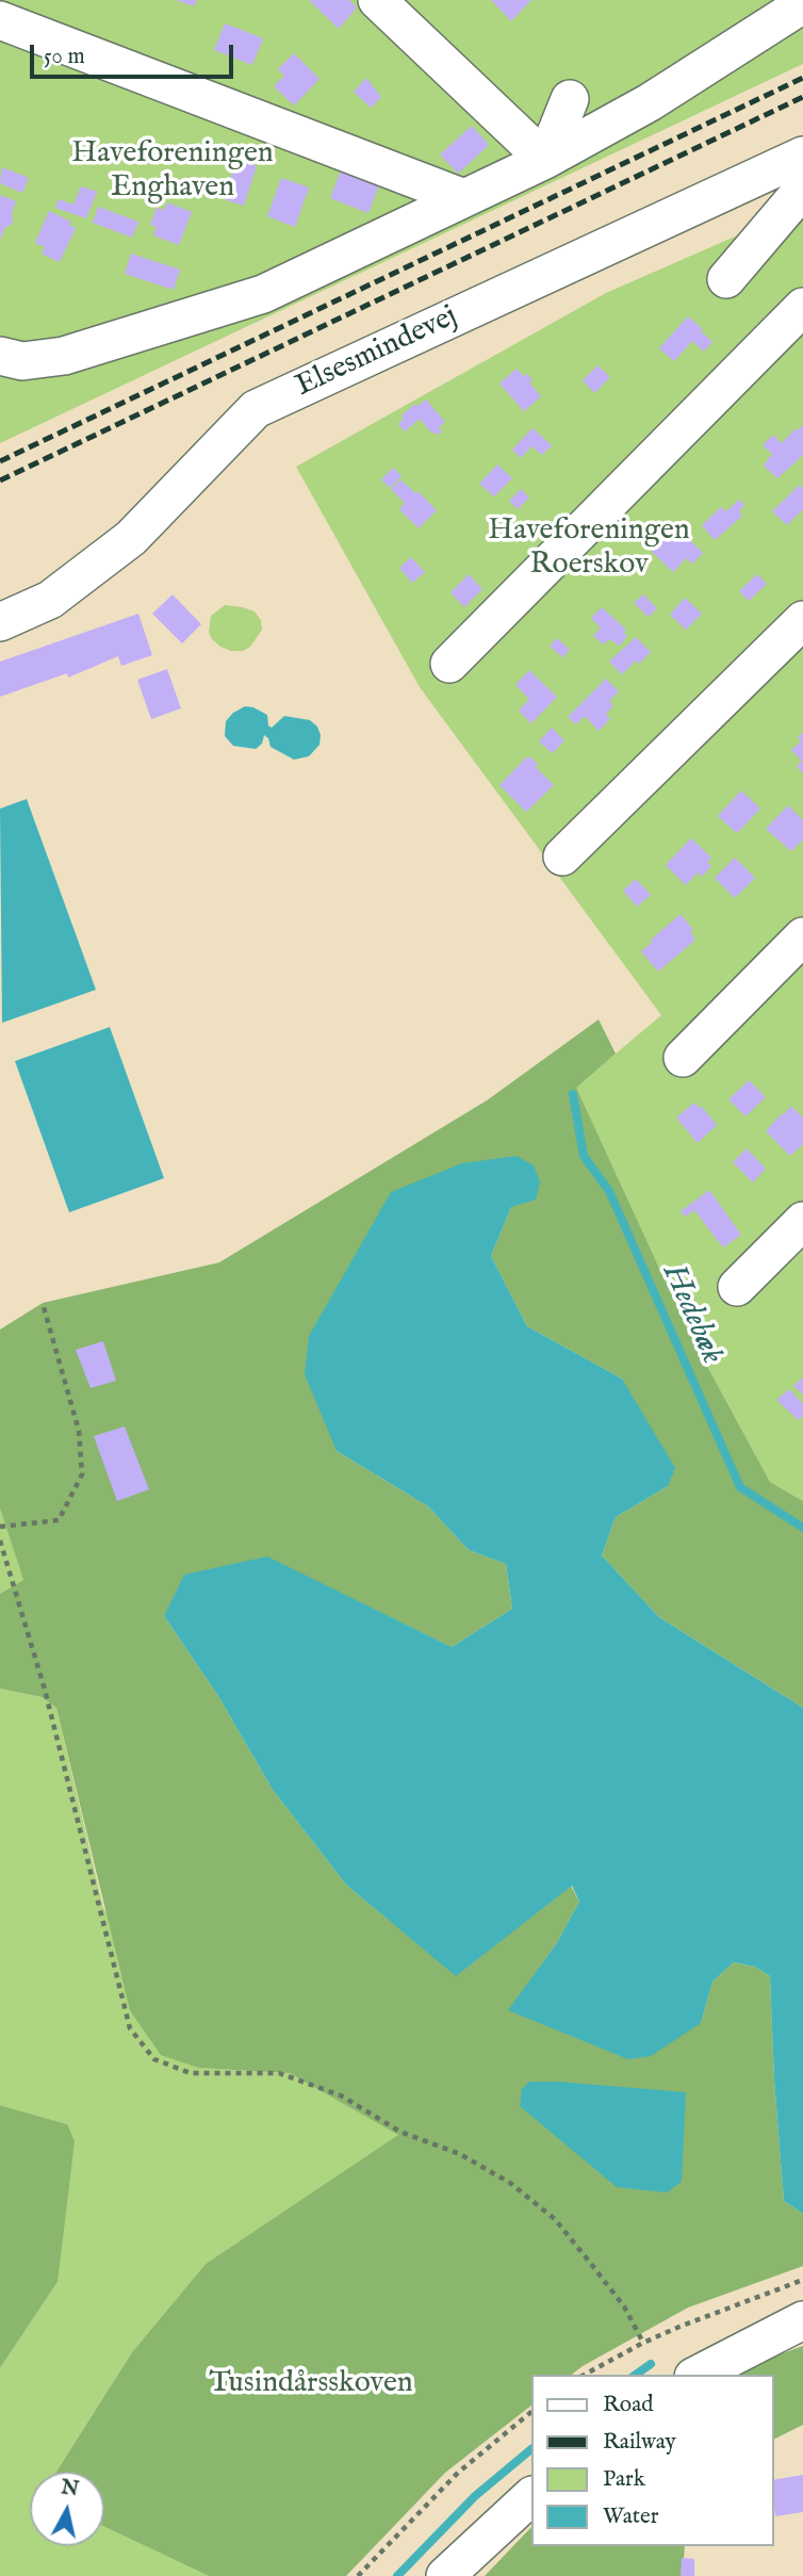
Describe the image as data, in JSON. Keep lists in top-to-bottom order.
{
  "streets": {
    "street": ["Elsesmindevej"]
  },
  "water": ["Hedebæk"],
  "parks": ["Haveforeningen Enghaven", "Haveforeningen Roerskov", "Tusindårsskoven"],
  "legend": [
    "Road",
    "Railway",
    "Park",
    "Water"
  ],
  "scale_bar": "50 m",
  "north": "top"
}
